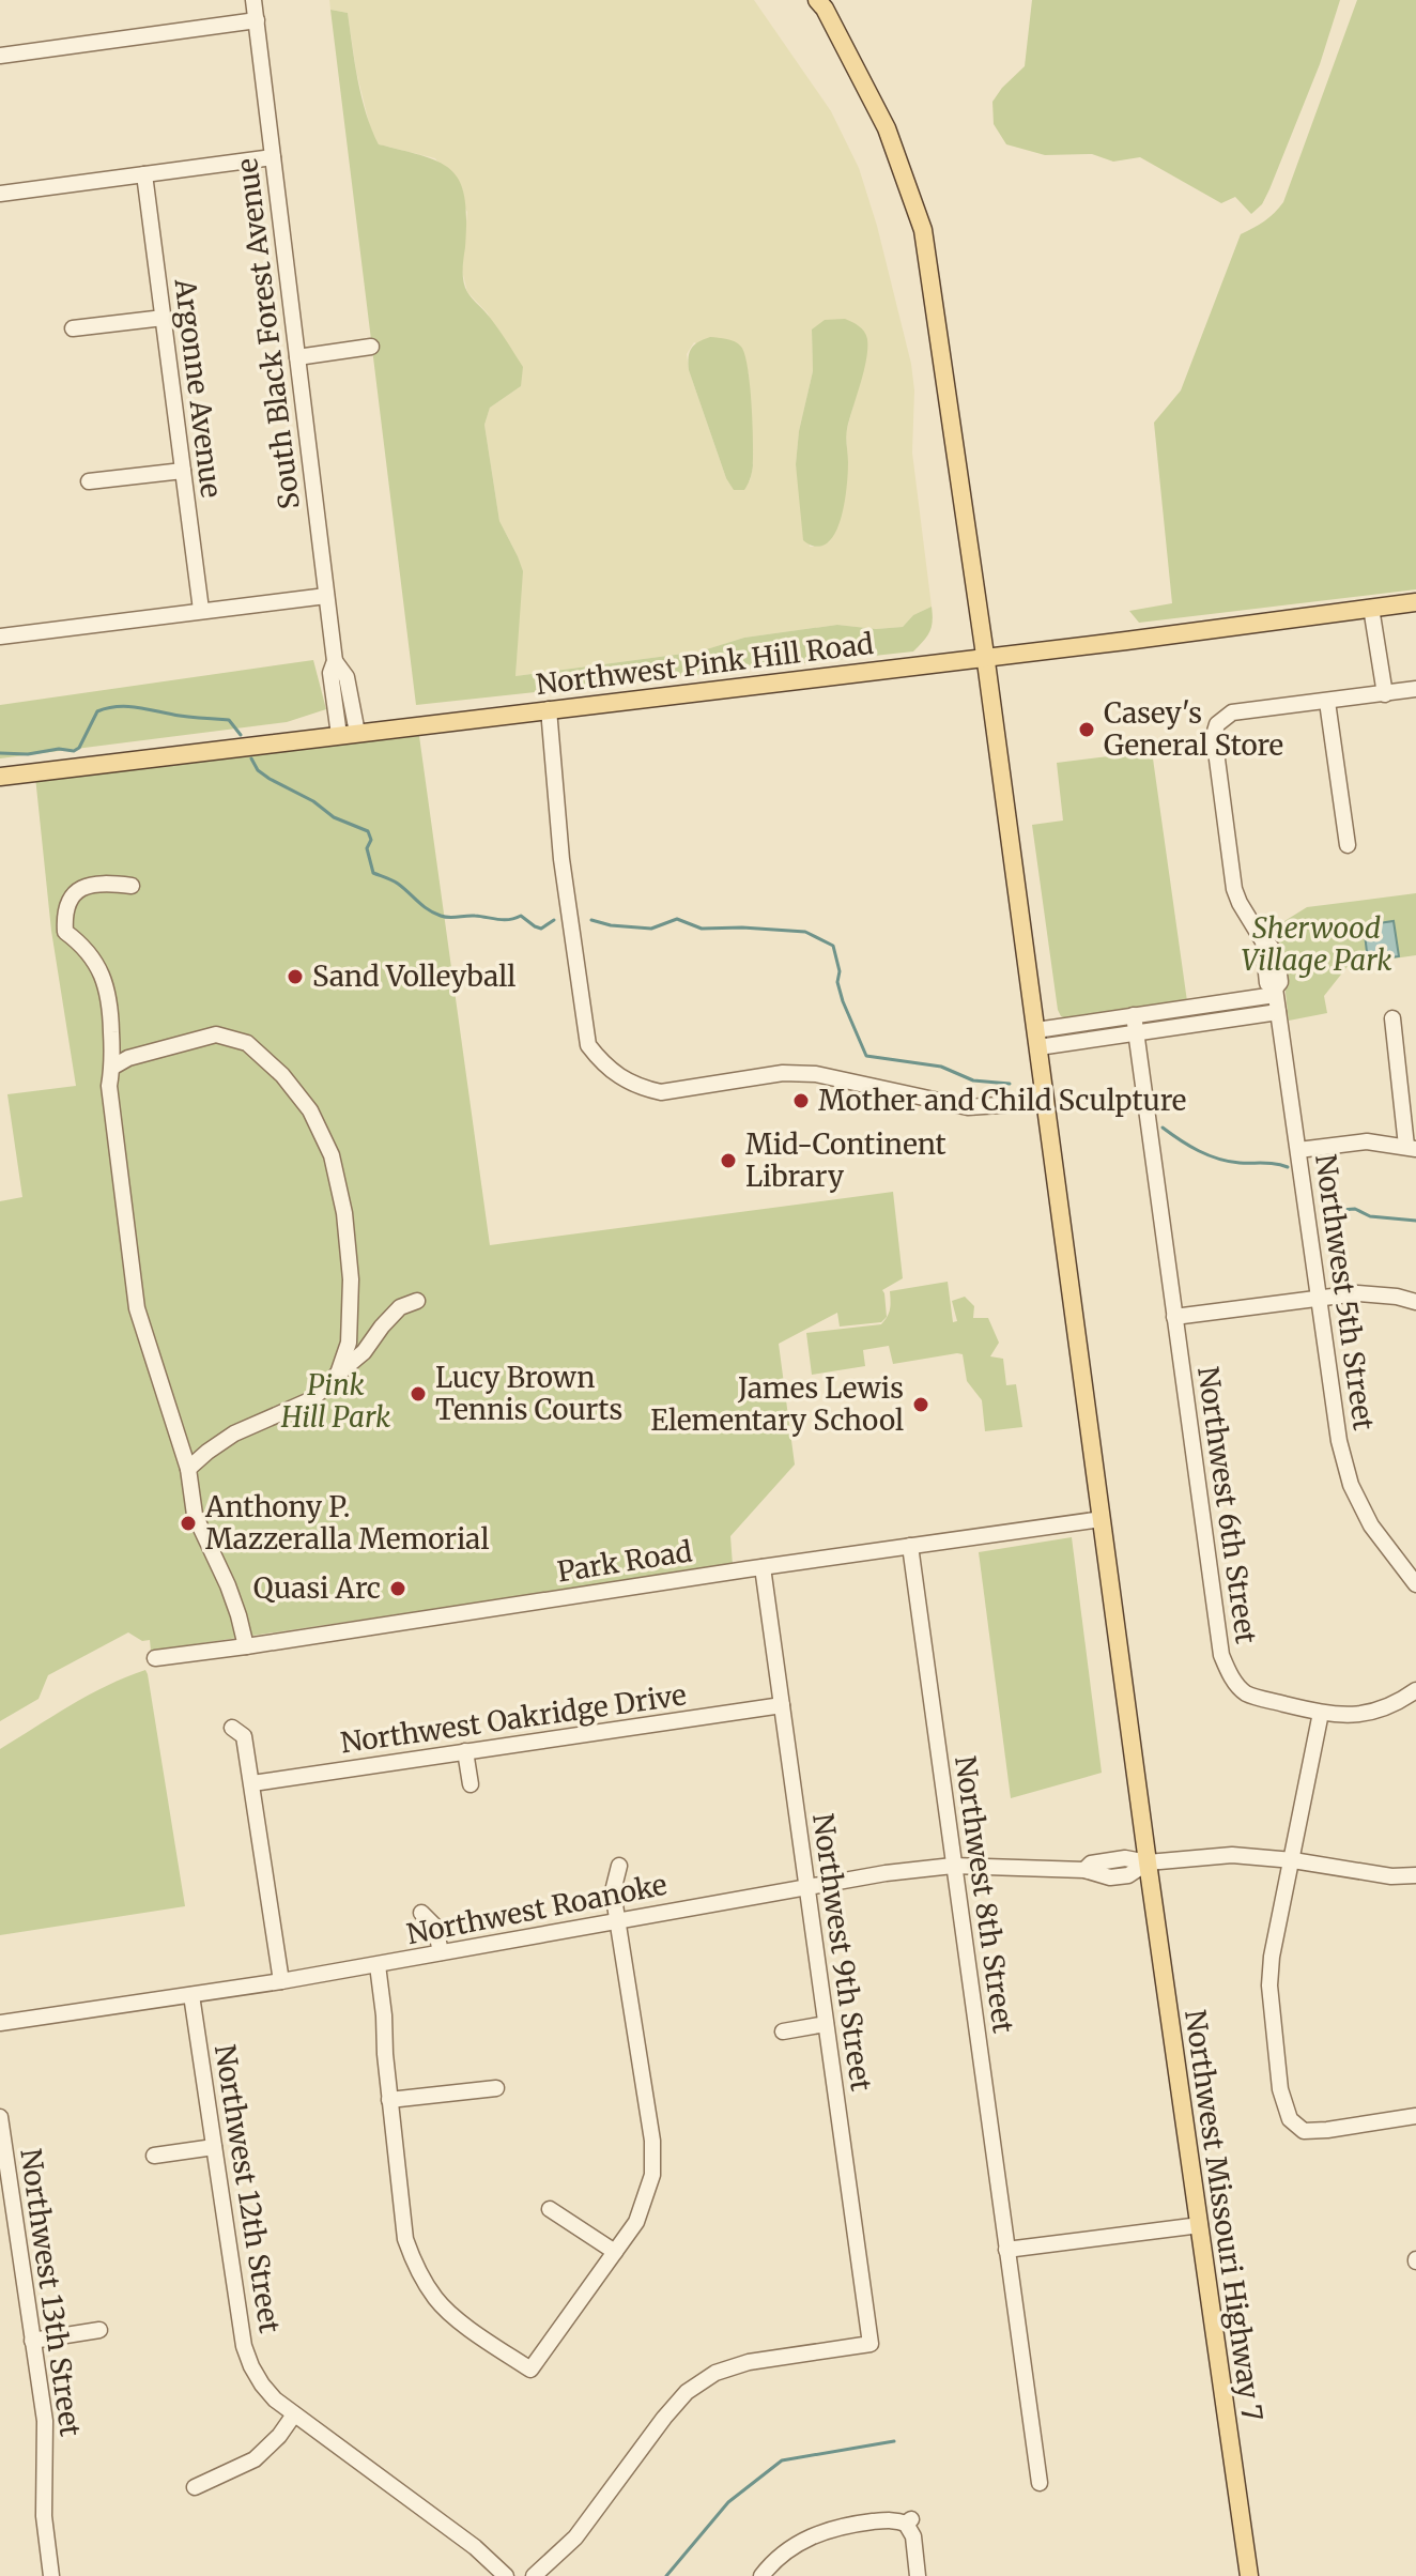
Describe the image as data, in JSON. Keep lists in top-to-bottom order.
{
  "streets": {
    "main road": ["Northwest Pink Hill Road", "Northwest Missouri Highway 7"],
    "street": [
      "South Black Forest Avenue",
      "Argonne Avenue",
      "Northwest 5th Street",
      "Northwest 6th Street",
      "Park Road",
      "Northwest Oakridge Drive",
      "Northwest 8th Street",
      "Northwest Roanoke",
      "Northwest 9th Street",
      "Northwest 12th Street",
      "Northwest 13th Street"
    ]
  },
  "crossings": [
    ["South Black Forest Avenue", "Northwest Pink Hill Road"],
    ["Northwest Pink Hill Road", "Northwest Missouri Highway 7"],
    ["Park Road", "Northwest 8th Street"],
    ["Park Road", "Northwest 9th Street"],
    ["Park Road", "Northwest Missouri Highway 7"],
    ["Northwest Oakridge Drive", "Northwest 9th Street"],
    ["Northwest 8th Street", "Northwest Roanoke"],
    ["Northwest Roanoke", "Northwest 9th Street"],
    ["Northwest Roanoke", "Northwest 12th Street"],
    ["Northwest Roanoke", "Northwest Missouri Highway 7"]
  ],
  "parks": ["Sherwood Village Park", "Pink Hill Park"],
  "places": [
    "Casey's General Store",
    "Sand Volleyball",
    "Mother and Child Sculpture",
    "Mid-Continent Library",
    "Lucy Brown Tennis Courts",
    "James Lewis Elementary School",
    "Anthony P. Mazzeralla Memorial",
    "Quasi Arc"
  ]
}
